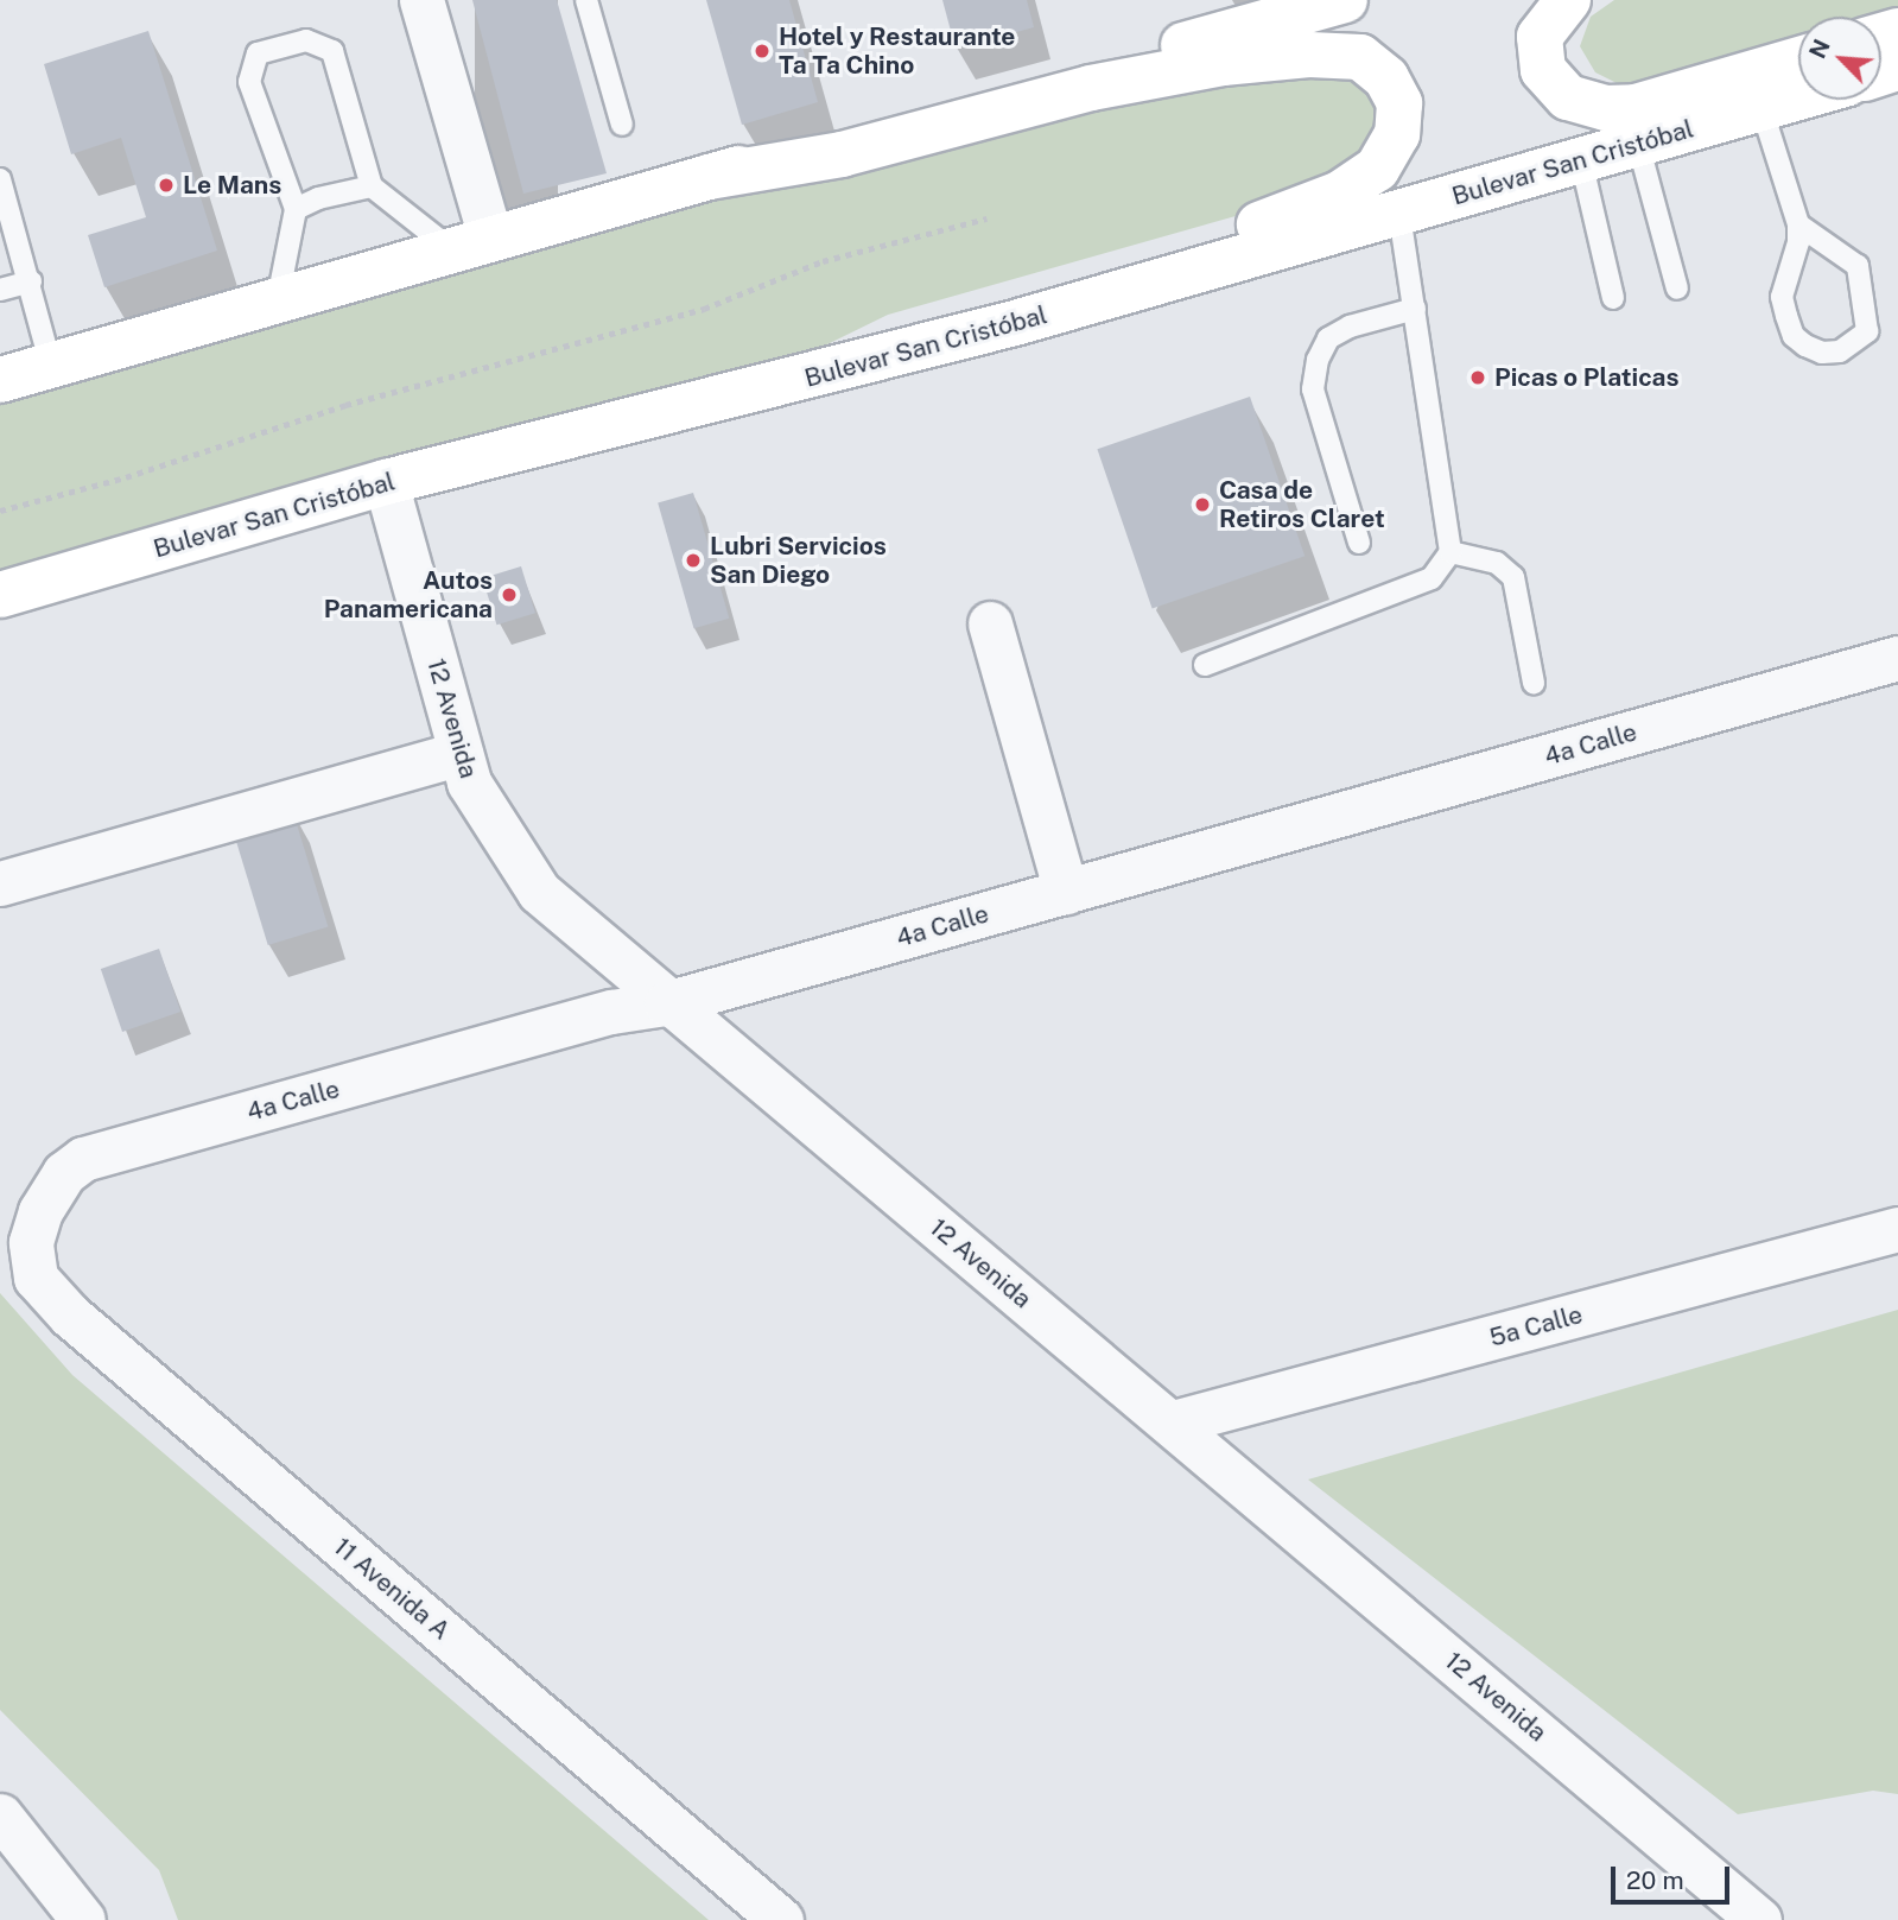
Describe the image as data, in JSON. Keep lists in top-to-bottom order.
{
  "streets": {
    "main road": ["Bulevar San Cristóbal"],
    "street": [
      "12 Avenida",
      "4a Calle",
      "5a Calle",
      "11 Avenida A"
    ]
  },
  "crossings": [
    ["Bulevar San Cristóbal", "12 Avenida"],
    ["12 Avenida", "4a Calle"],
    ["12 Avenida", "5a Calle"],
    ["4a Calle", "11 Avenida A"]
  ],
  "places": [
    "Hotel y Restaurante Ta Ta Chino",
    "Le Mans",
    "Picas o Platicas",
    "Casa de Retiros Claret",
    "Lubri Servicios San Diego",
    "Autos Panamericana"
  ],
  "scale_bar": "20 m",
  "north": "top left"
}
